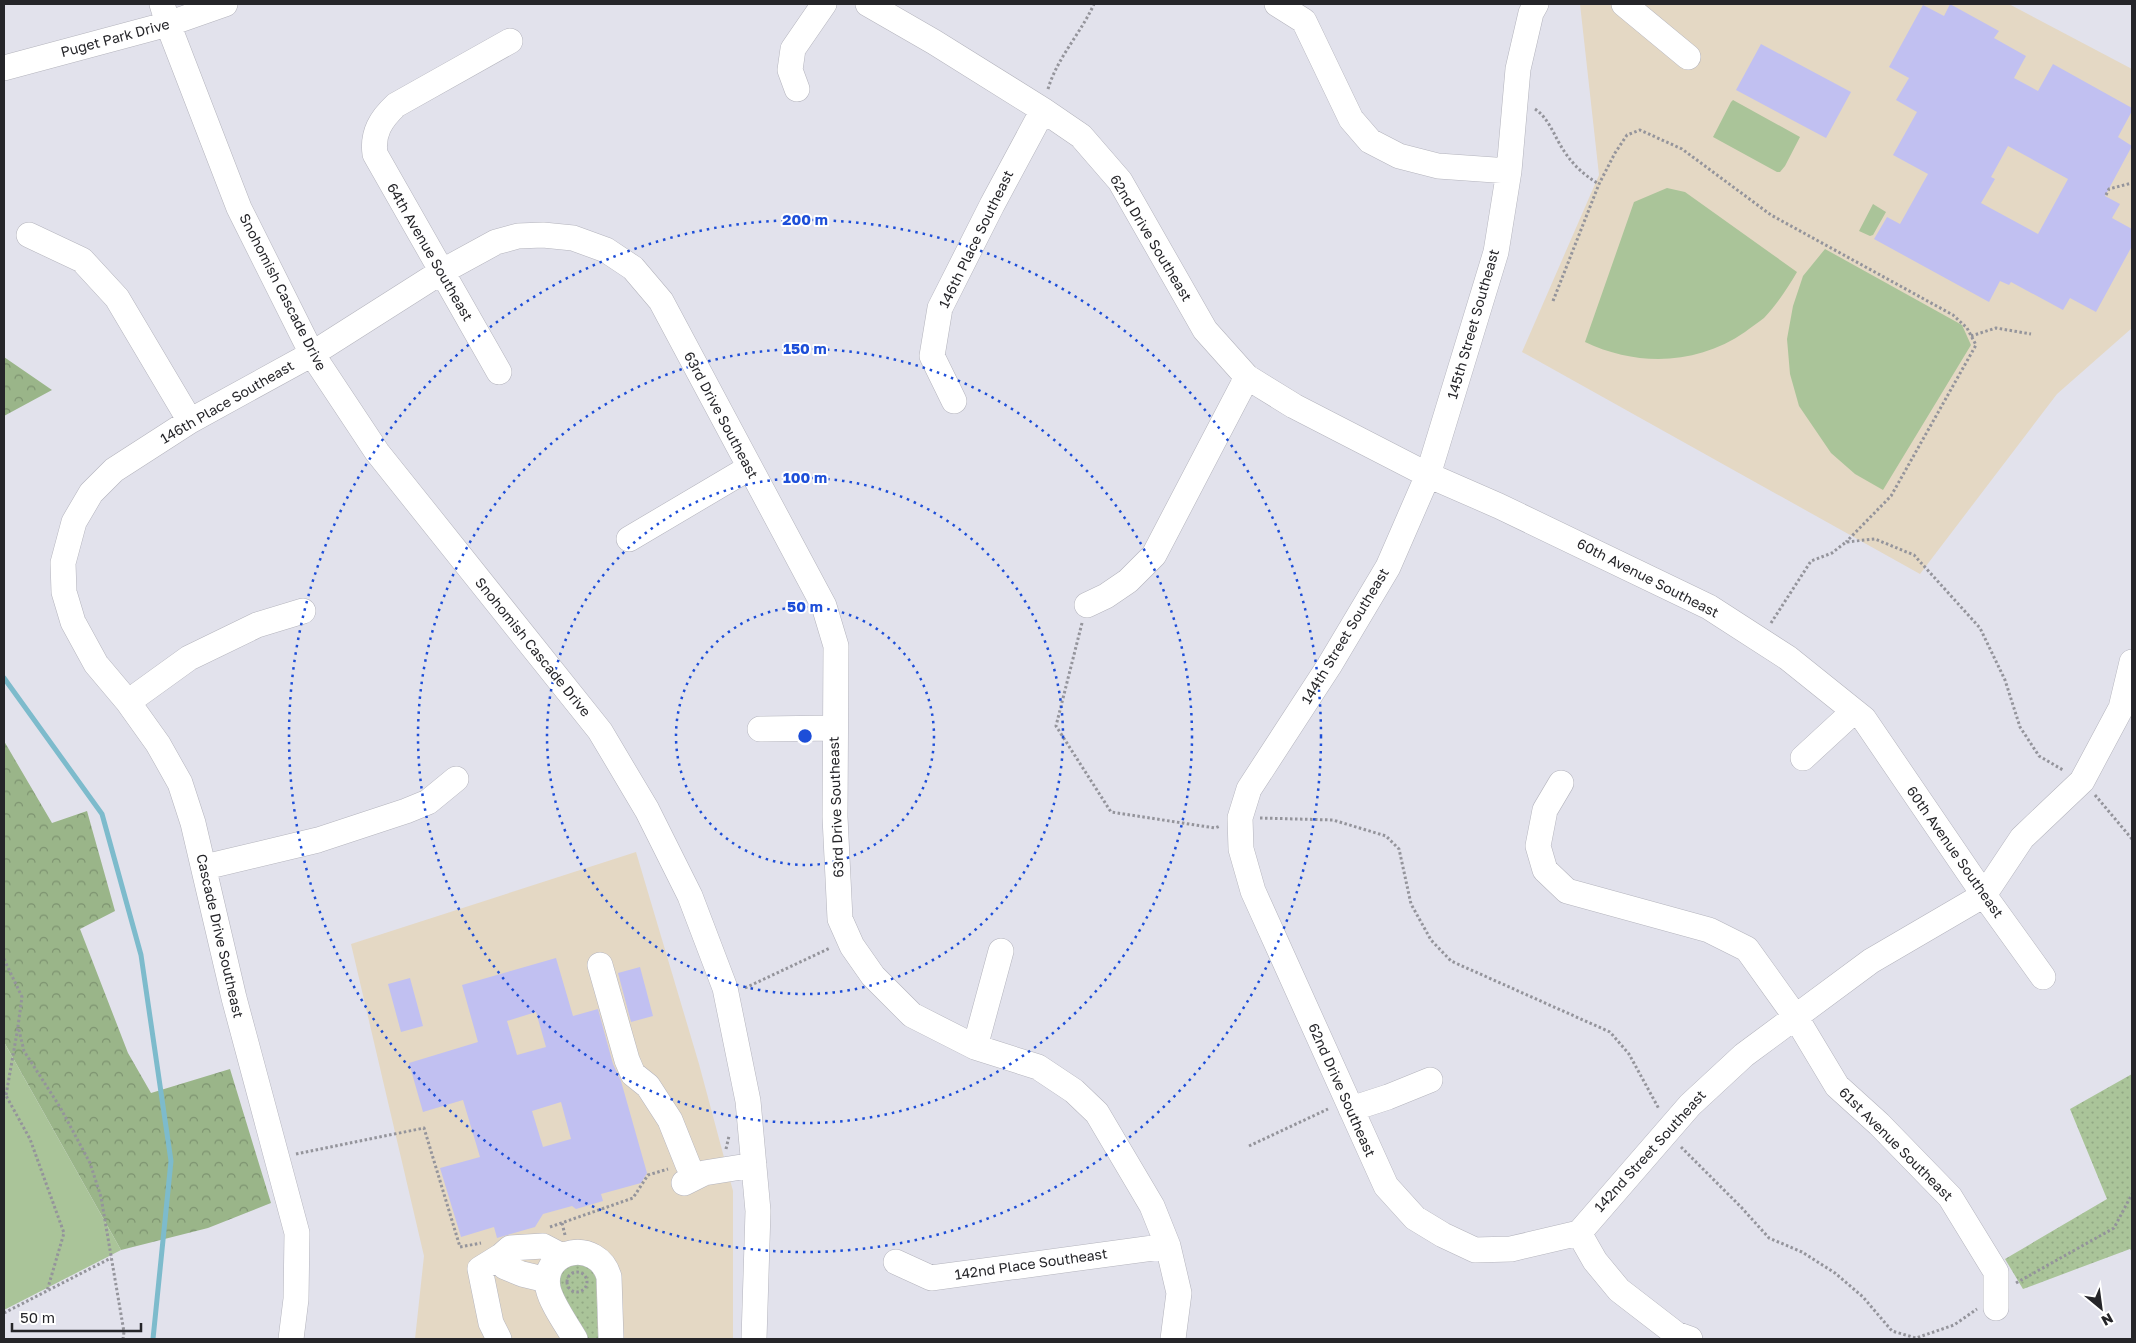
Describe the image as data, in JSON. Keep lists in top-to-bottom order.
{
  "streets": {
    "street": [
      "Puget Park Drive",
      "62nd Drive Southeast",
      "146th Place Southeast",
      "64th Avenue Southeast",
      "Snohomish Cascade Drive",
      "145th Street Southeast",
      "63rd Drive Southeast",
      "60th Avenue Southeast",
      "144th Street Southeast",
      "Cascade Drive Southeast",
      "61st Avenue Southeast",
      "142nd Street Southeast",
      "142nd Place Southeast"
    ]
  },
  "crossings": [
    ["Puget Park Drive", "Snohomish Cascade Drive"],
    ["62nd Drive Southeast", "146th Place Southeast"],
    ["62nd Drive Southeast", "145th Street Southeast"],
    ["62nd Drive Southeast", "60th Avenue Southeast"],
    ["62nd Drive Southeast", "144th Street Southeast"],
    ["62nd Drive Southeast", "142nd Street Southeast"],
    ["146th Place Southeast", "64th Avenue Southeast"],
    ["146th Place Southeast", "Snohomish Cascade Drive"],
    ["146th Place Southeast", "63rd Drive Southeast"],
    ["146th Place Southeast", "Cascade Drive Southeast"],
    ["145th Street Southeast", "60th Avenue Southeast"],
    ["145th Street Southeast", "144th Street Southeast"],
    ["63rd Drive Southeast", "142nd Place Southeast"],
    ["60th Avenue Southeast", "144th Street Southeast"],
    ["60th Avenue Southeast", "142nd Street Southeast"],
    ["61st Avenue Southeast", "142nd Street Southeast"]
  ],
  "scale_bar": "50 m",
  "north": "bottom right",
  "rings": [
    "200 m",
    "150 m",
    "100 m",
    "50 m"
  ]
}
